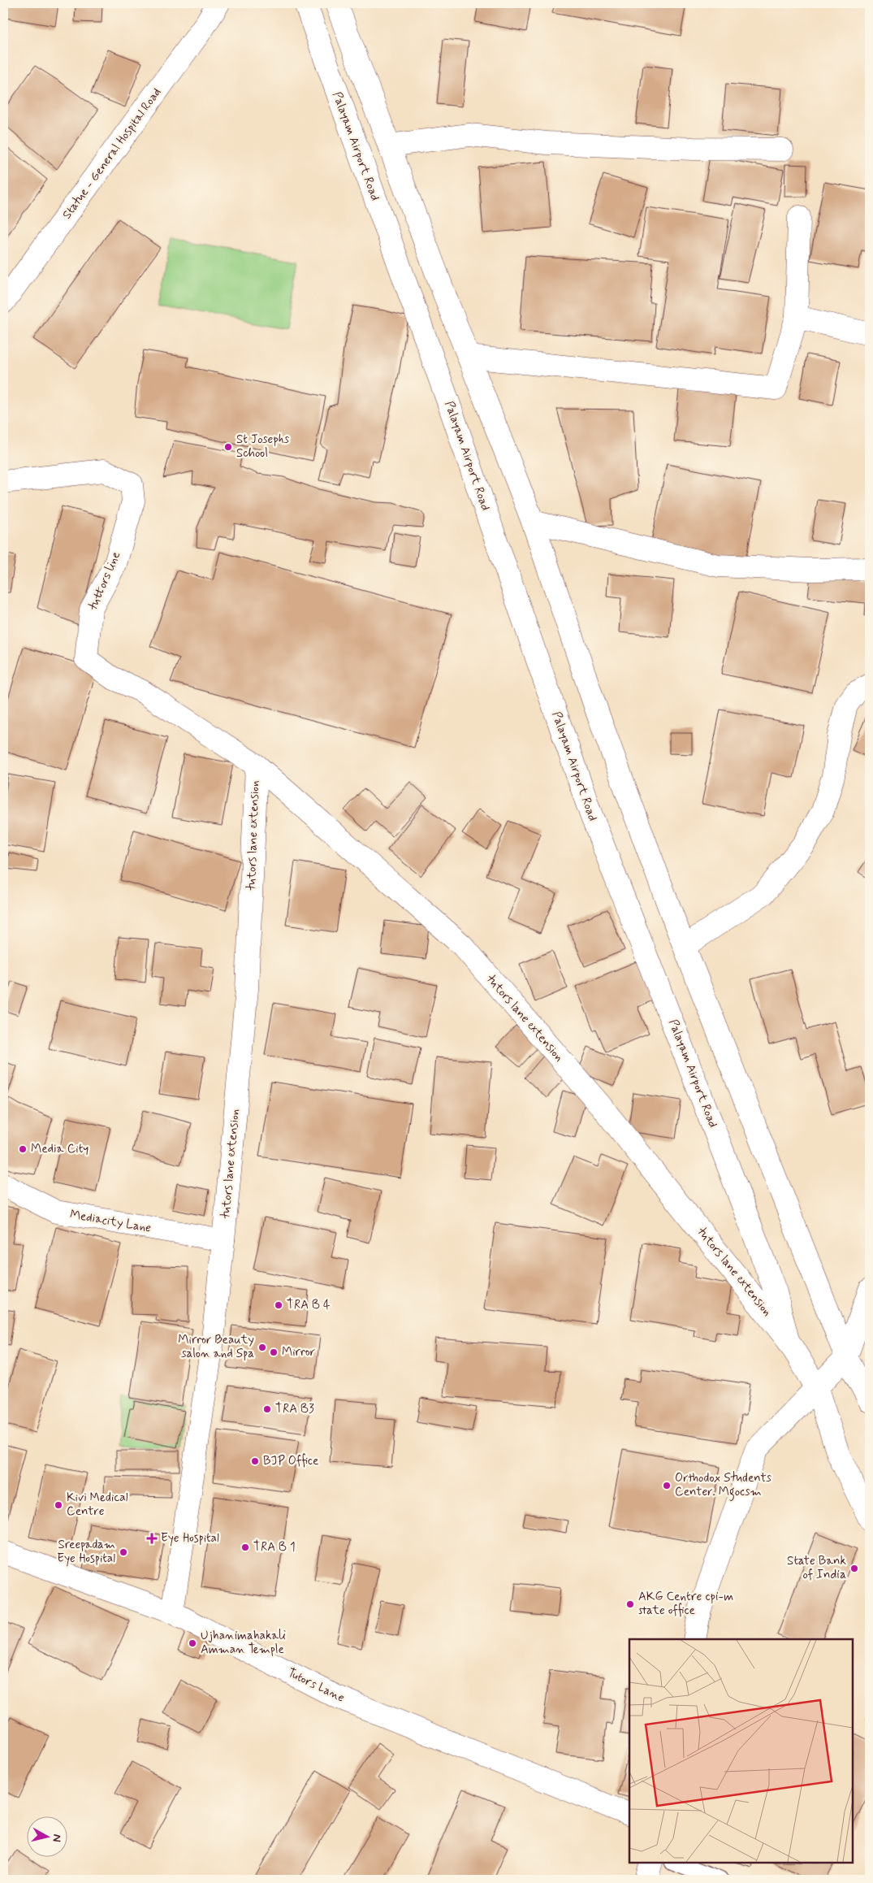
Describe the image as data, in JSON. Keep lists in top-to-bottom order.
{
  "streets": {
    "street": [
      "Palayam Airport Road",
      "Statue - General Hospital Road",
      "tuttors line",
      "tutors lane extension",
      "Mediacity Lane",
      "Tutors Lane"
    ]
  },
  "crossings": [
    ["Palayam Airport Road", "tutors lane extension"],
    ["tuttors line", "tutors lane extension"],
    ["tutors lane extension", "Mediacity Lane"],
    ["tutors lane extension", "Tutors Lane"]
  ],
  "places": {
    "other": [
      "St Josephs School",
      "Media City",
      "TRA B 4",
      "Mirror Beauty salon and Spa",
      "Mirror",
      "TRA B3",
      "BJP Office",
      "Orthodox Students Center. Mgocsm",
      "Kivi Medical Centre",
      "TRA B 1",
      "Sreepadam Eye Hospital",
      "State Bank of India",
      "AKG Centre cpi-m state office",
      "Ujhanimahakali Amman Temple"
    ],
    "health": ["Eye Hospital"]
  },
  "north": "right"
}
